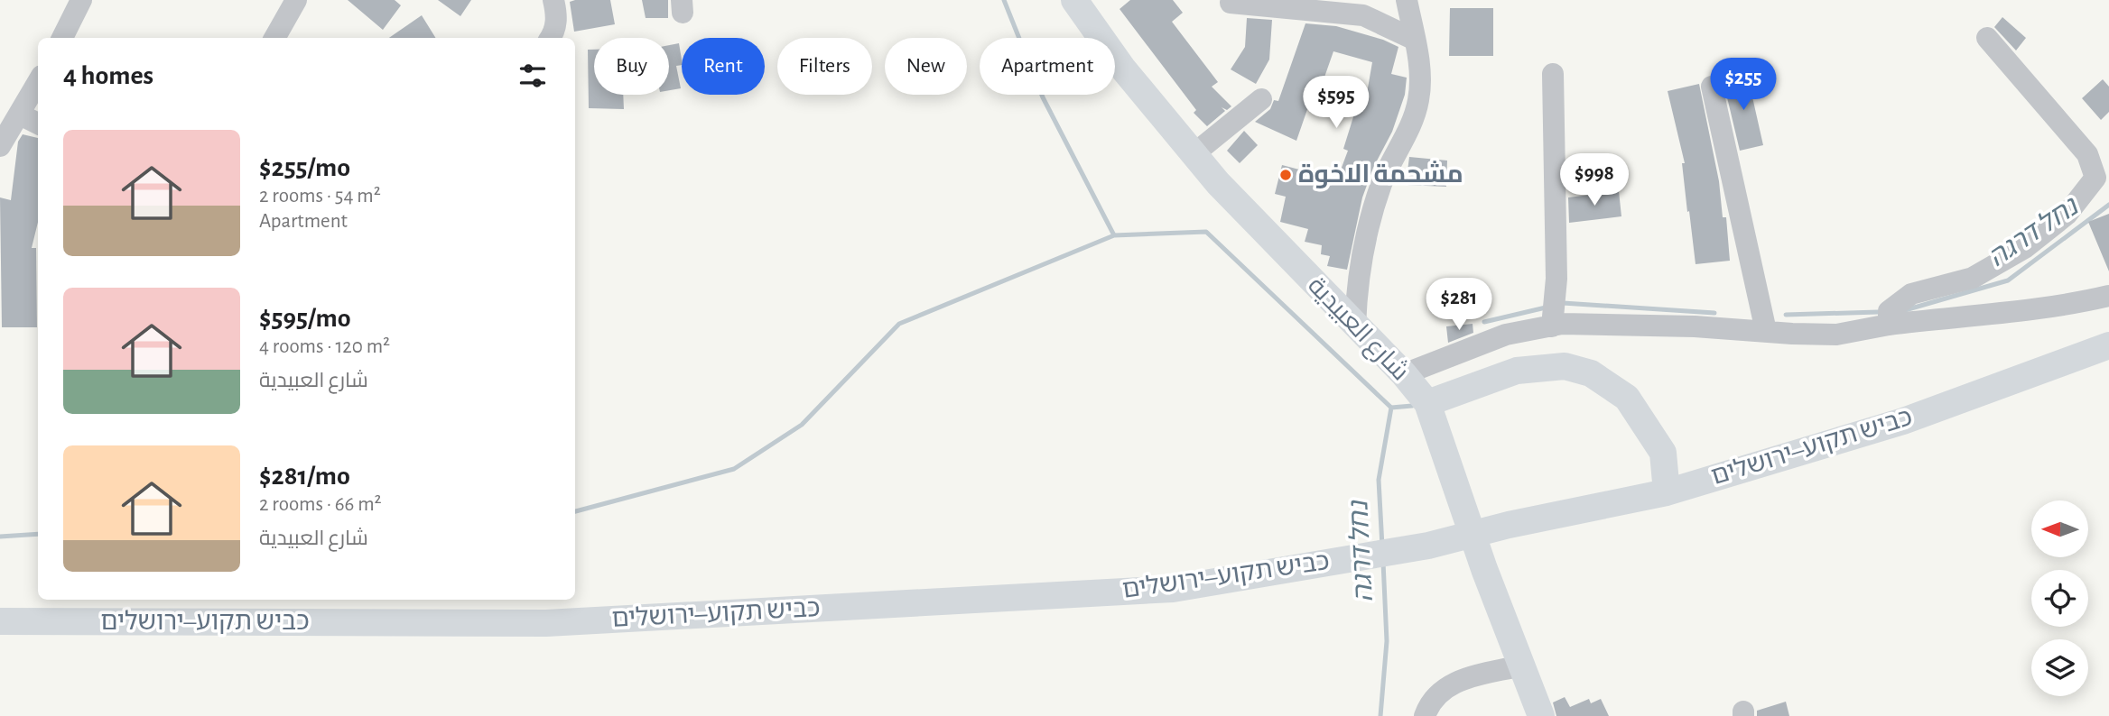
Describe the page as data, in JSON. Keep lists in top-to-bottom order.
{
  "streets": {
    "main road": ["شارع العبيدية", "כביש תקוע–ירושלים"]
  },
  "water": ["נחל דרגה"],
  "places": ["مشحمة الاخوة"],
  "north": "left",
  "page": {
    "chip": [
      "Buy",
      "Rent",
      "Filters",
      "New",
      "Apartment"
    ],
    "heading": "4 homes",
    "price": [
      "$255",
      "$595",
      "$998",
      "$281"
    ],
    "list": [
      {
        "name": "$255/mo",
        "note": "2 rooms · 54 m² · Apartment"
      },
      {
        "name": "$595/mo",
        "note": "4 rooms · 120 m² · شارع العبيدية"
      },
      {
        "name": "$281/mo",
        "note": "2 rooms · 66 m² · شارع العبيدية"
      }
    ]
  }
}
